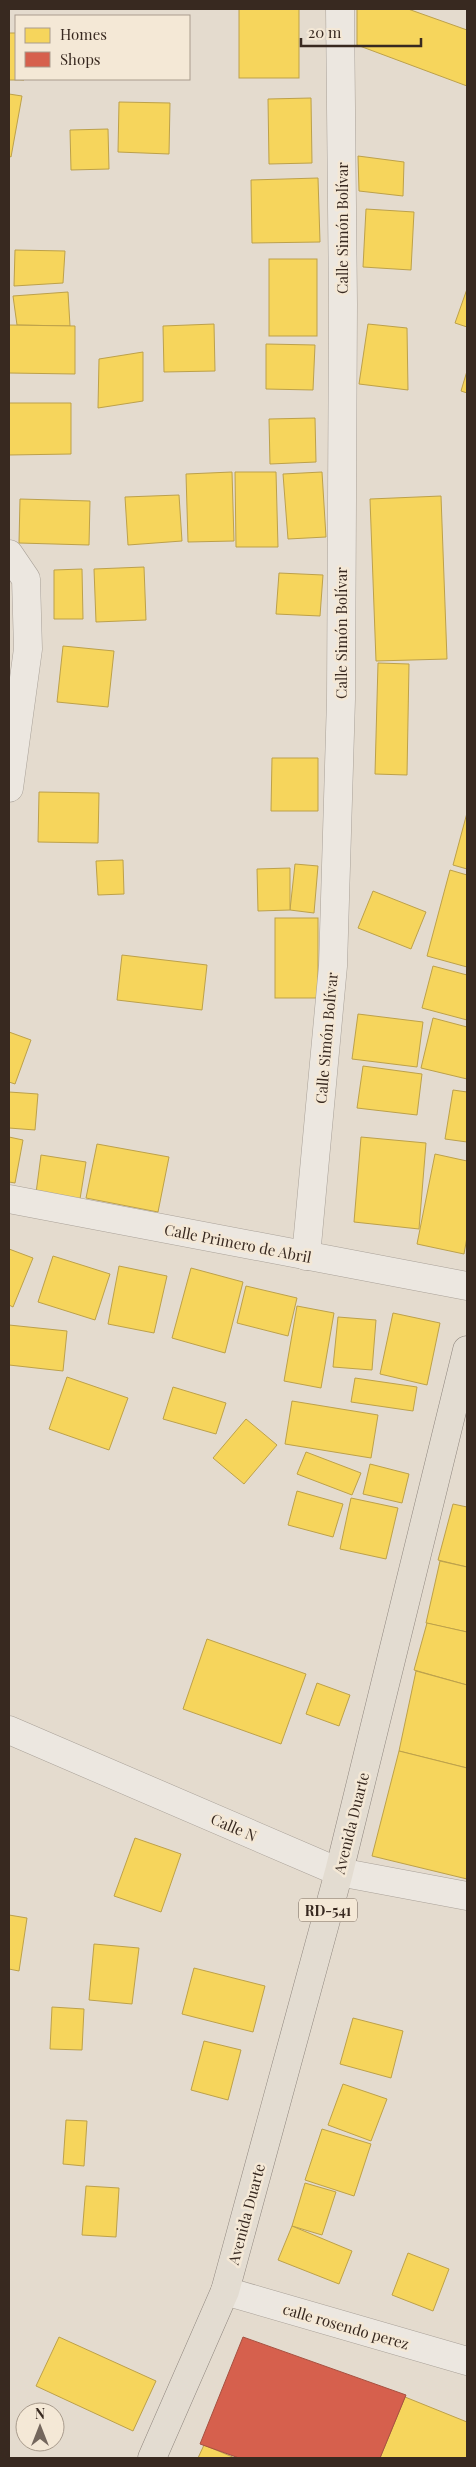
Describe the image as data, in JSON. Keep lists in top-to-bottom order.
{
  "streets": {
    "main road": ["Avenida Duarte", "RD-541"],
    "street": [
      "Calle Simón Bolívar",
      "Calle Primero de Abril",
      "Calle N",
      "calle rosendo perez"
    ]
  },
  "crossings": [
    ["Calle Simón Bolívar", "Calle Primero de Abril"],
    ["Avenida Duarte", "Calle N"],
    ["Avenida Duarte", "calle rosendo perez"]
  ],
  "legend": ["Homes", "Shops"],
  "scale_bar": "20 m",
  "north": "top"
}
